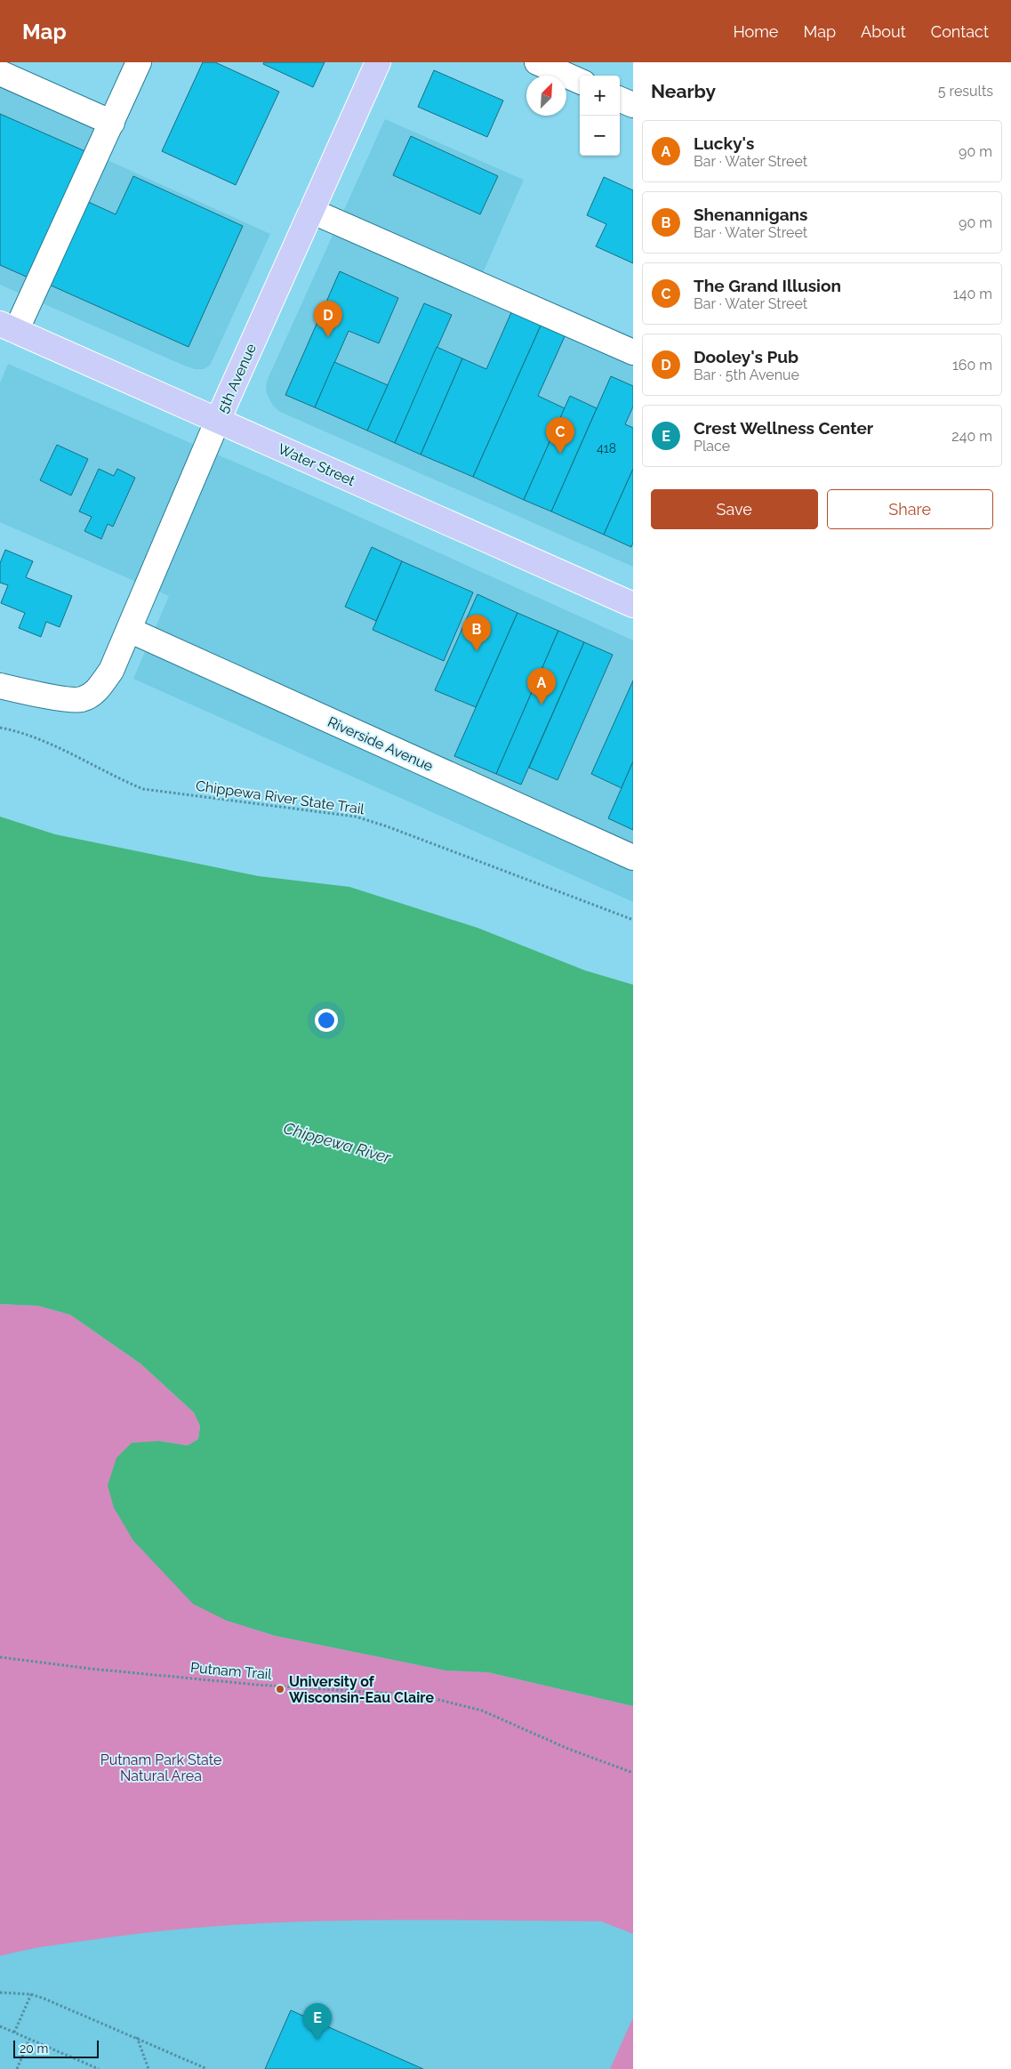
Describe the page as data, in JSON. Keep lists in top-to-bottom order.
{
  "streets": {
    "main road": ["5th Avenue", "Water Street"],
    "street": ["Riverside Avenue"],
    "path": ["Chippewa River State Trail", "Putnam Trail"]
  },
  "crossings": [
    ["5th Avenue", "Water Street"],
    ["5th Avenue", "Riverside Avenue"]
  ],
  "water": ["Chippewa River"],
  "parks": ["Putnam Park State Natural Area"],
  "places": ["University of Wisconsin-Eau Claire"],
  "house_numbers": ["418"],
  "scale_bar": "20 m",
  "north": "top right",
  "page": {
    "header": "Map",
    "nav": [
      "Home",
      "Map",
      "About",
      "Contact"
    ],
    "heading": ["Nearby", "5 results"],
    "map_buttons": ["+", "−"],
    "list": [
      {
        "mark": "A",
        "name": "Lucky's",
        "note": "Bar · Water Street",
        "value": "90 m"
      },
      {
        "mark": "B",
        "name": "Shenannigans",
        "note": "Bar · Water Street",
        "value": "90 m"
      },
      {
        "mark": "C",
        "name": "The Grand Illusion",
        "note": "Bar · Water Street",
        "value": "140 m"
      },
      {
        "mark": "D",
        "name": "Dooley's Pub",
        "note": "Bar · 5th Avenue",
        "value": "160 m"
      },
      {
        "mark": "E",
        "name": "Crest Wellness Center",
        "note": "Place",
        "value": "240 m"
      }
    ],
    "pins": [
      "D",
      "C",
      "B",
      "A",
      "E"
    ],
    "buttons": ["Save", "Share"],
    "scale": "20 m"
  }
}
